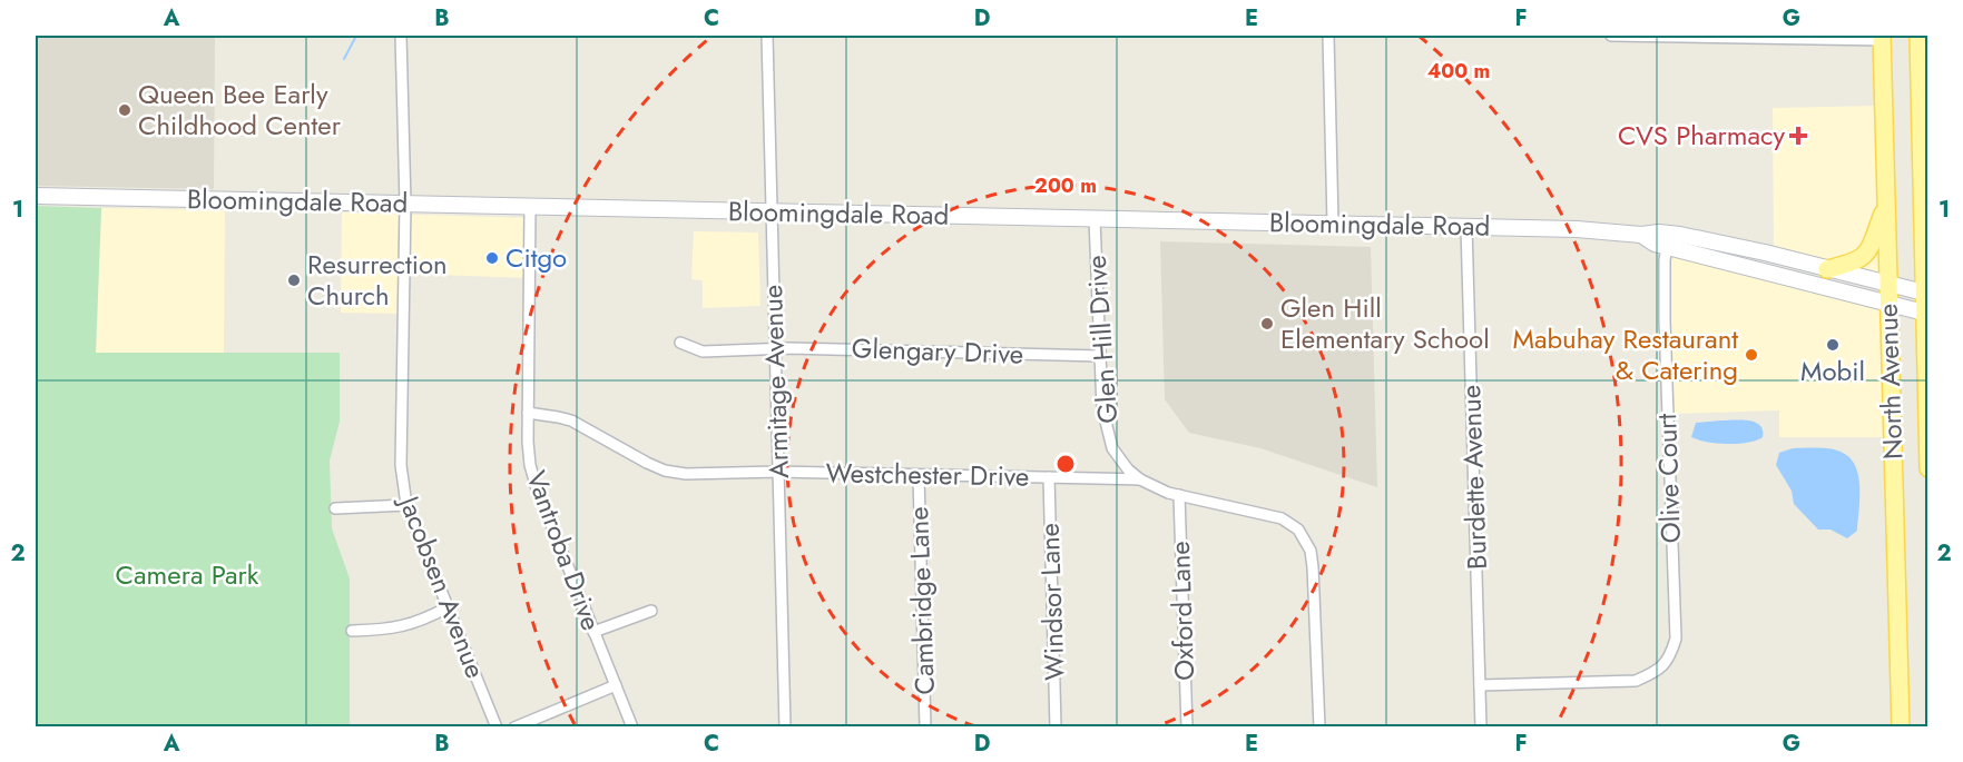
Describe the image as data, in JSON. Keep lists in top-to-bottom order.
{
  "streets": {
    "main road": ["Bloomingdale Road", "North Avenue"],
    "street": [
      "Glen Hill Drive",
      "Glengary Drive",
      "Armitage Avenue",
      "Westchester Drive",
      "Burdette Avenue",
      "Olive Court",
      "Vantroba Drive",
      "Jacobsen Avenue",
      "Cambridge Lane",
      "Windsor Lane",
      "Oxford Lane"
    ]
  },
  "crossings": [
    ["Bloomingdale Road", "Glen Hill Drive"],
    ["Bloomingdale Road", "Armitage Avenue"],
    ["Bloomingdale Road", "North Avenue"],
    ["Bloomingdale Road", "Burdette Avenue"],
    ["Bloomingdale Road", "Olive Court"],
    ["Bloomingdale Road", "Vantroba Drive"],
    ["Bloomingdale Road", "Jacobsen Avenue"],
    ["Glen Hill Drive", "Glengary Drive"],
    ["Glen Hill Drive", "Westchester Drive"],
    ["Glen Hill Drive", "Oxford Lane"],
    ["Glengary Drive", "Armitage Avenue"],
    ["Armitage Avenue", "Westchester Drive"],
    ["Westchester Drive", "Vantroba Drive"],
    ["Westchester Drive", "Cambridge Lane"],
    ["Westchester Drive", "Windsor Lane"],
    ["Burdette Avenue", "Olive Court"]
  ],
  "parks": ["Camera Park"],
  "places": {
    "other": [
      "Queen Bee Early Childhood Center",
      "Citgo",
      "Resurrection Church",
      "Glen Hill Elementary School",
      "Mobil",
      "Mabuhay Restaurant & Catering"
    ],
    "health": ["CVS Pharmacy"]
  },
  "grid": {
    "columns": [
      "A",
      "B",
      "C",
      "D",
      "E",
      "F",
      "G"
    ],
    "rows": ["1", "2"]
  },
  "rings": ["400 m", "200 m"]
}
